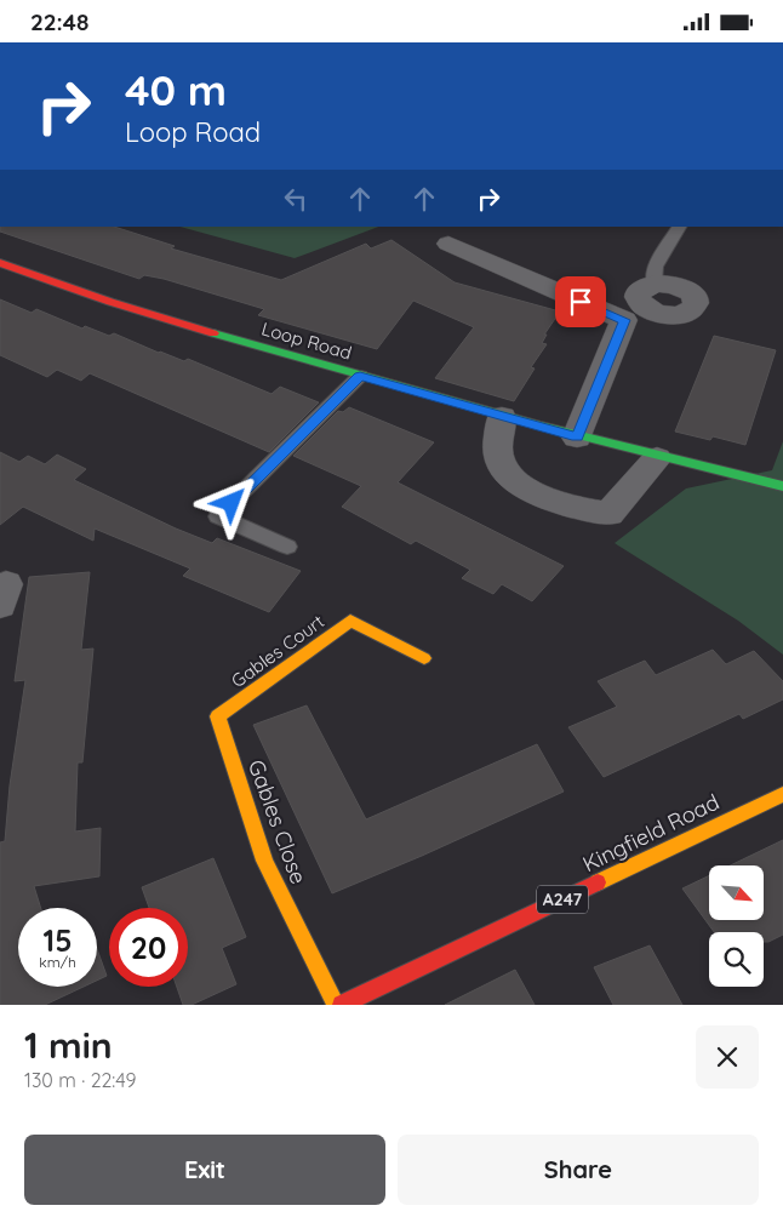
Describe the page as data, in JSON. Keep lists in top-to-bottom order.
{
  "streets": {
    "main road": [
      "Loop Road",
      "Gables Court",
      "Gables Close",
      "Kingfield Road",
      "A247"
    ]
  },
  "crossings": [
    ["Gables Court", "Gables Close"]
  ],
  "north": "bottom right",
  "page": {
    "status": "22:48",
    "turn": ["40 m", "Loop Road"],
    "speed": "15 km/h",
    "limit": "20",
    "heading": ["1 min", "130 m · 22:49"],
    "buttons": ["Exit", "Share"]
  }
}
